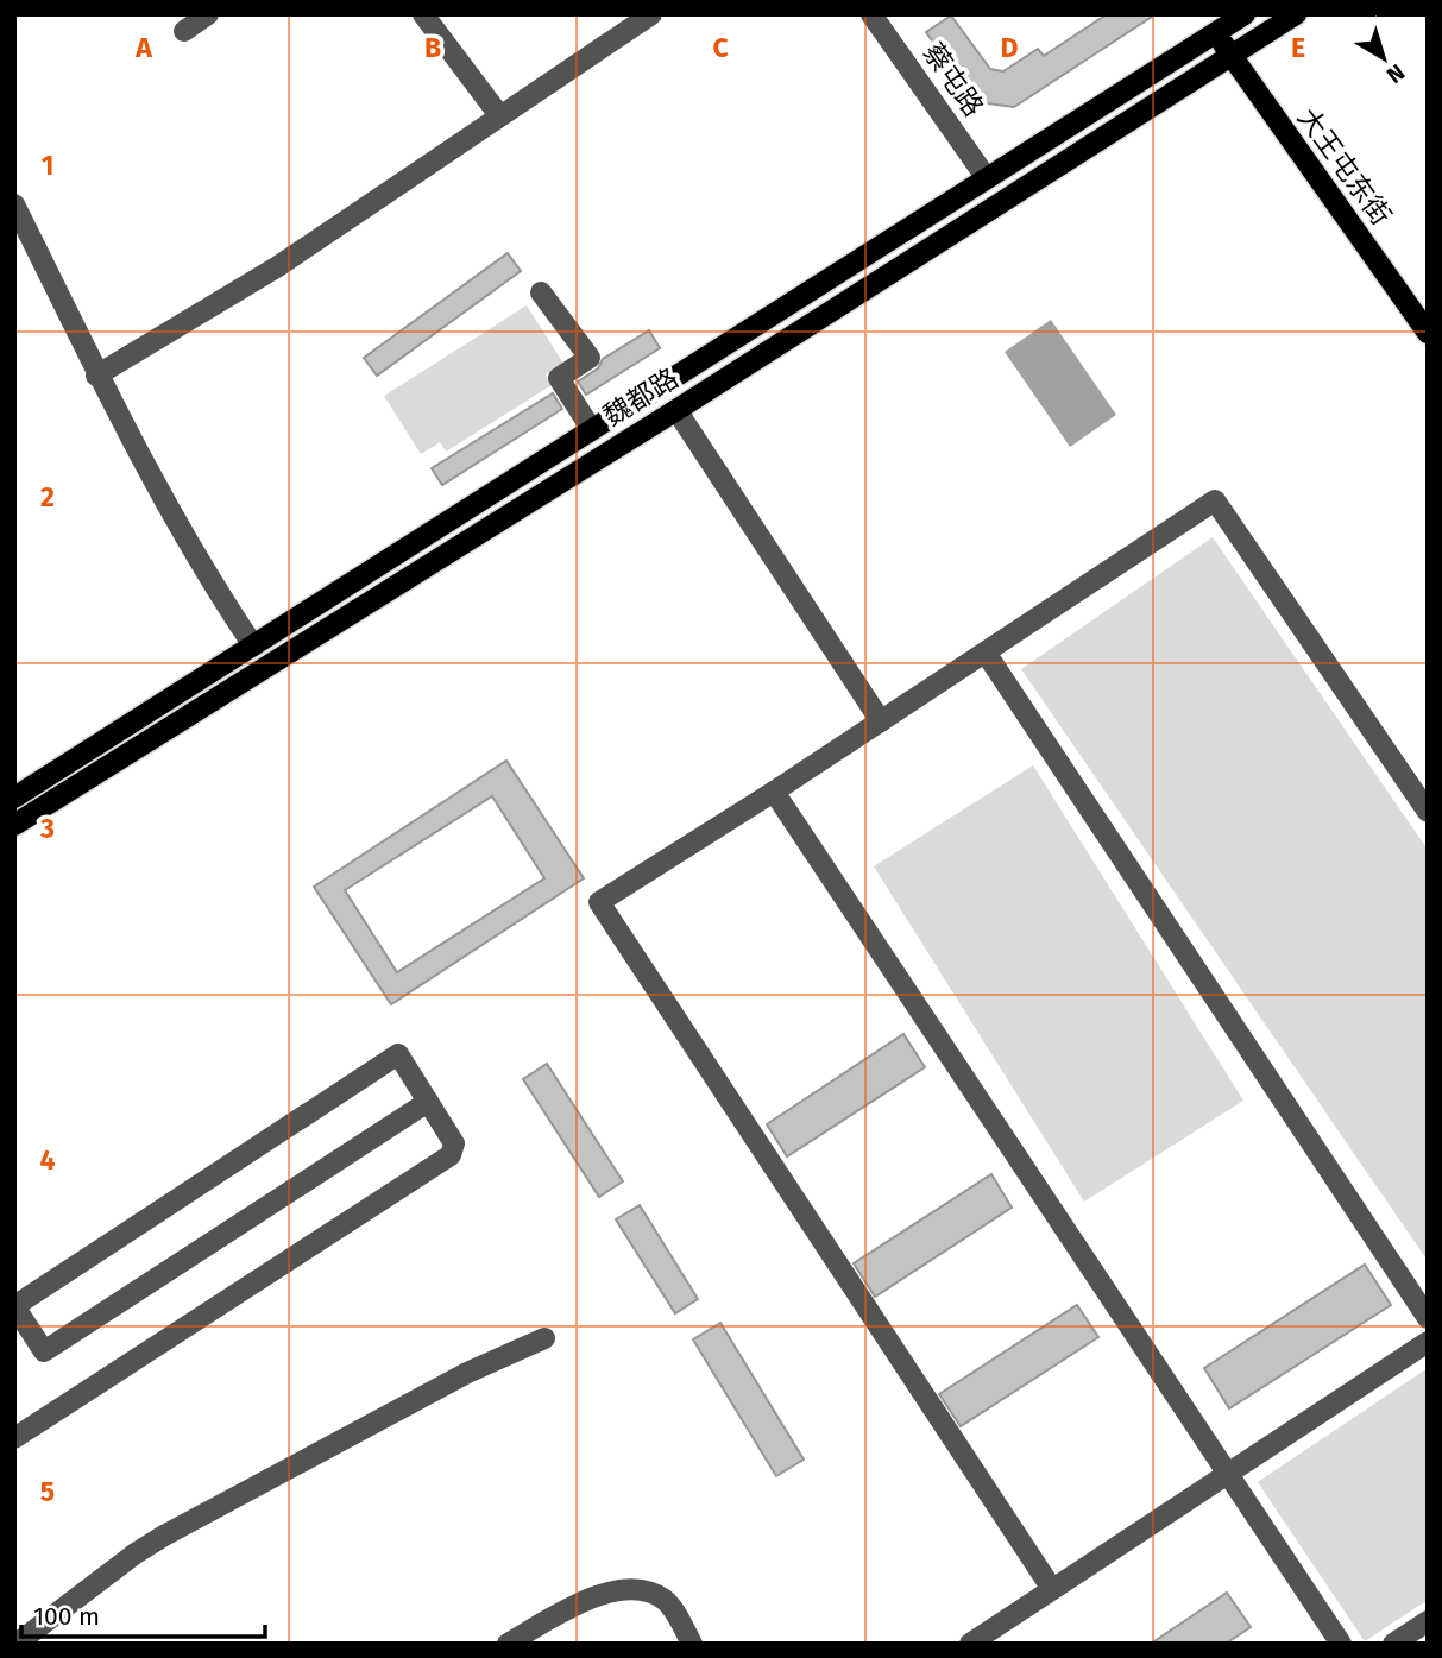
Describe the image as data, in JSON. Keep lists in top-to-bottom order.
{
  "streets": {
    "main road": ["大王屯东街", "魏都路"],
    "street": ["蔡屯路"]
  },
  "crossings": [
    ["蔡屯路", "魏都路"],
    ["大王屯东街", "魏都路"]
  ],
  "scale_bar": "100 m",
  "north": "bottom right",
  "grid": {
    "columns": [
      "A",
      "B",
      "C",
      "D",
      "E"
    ],
    "rows": [
      "1",
      "2",
      "3",
      "4",
      "5"
    ]
  }
}
